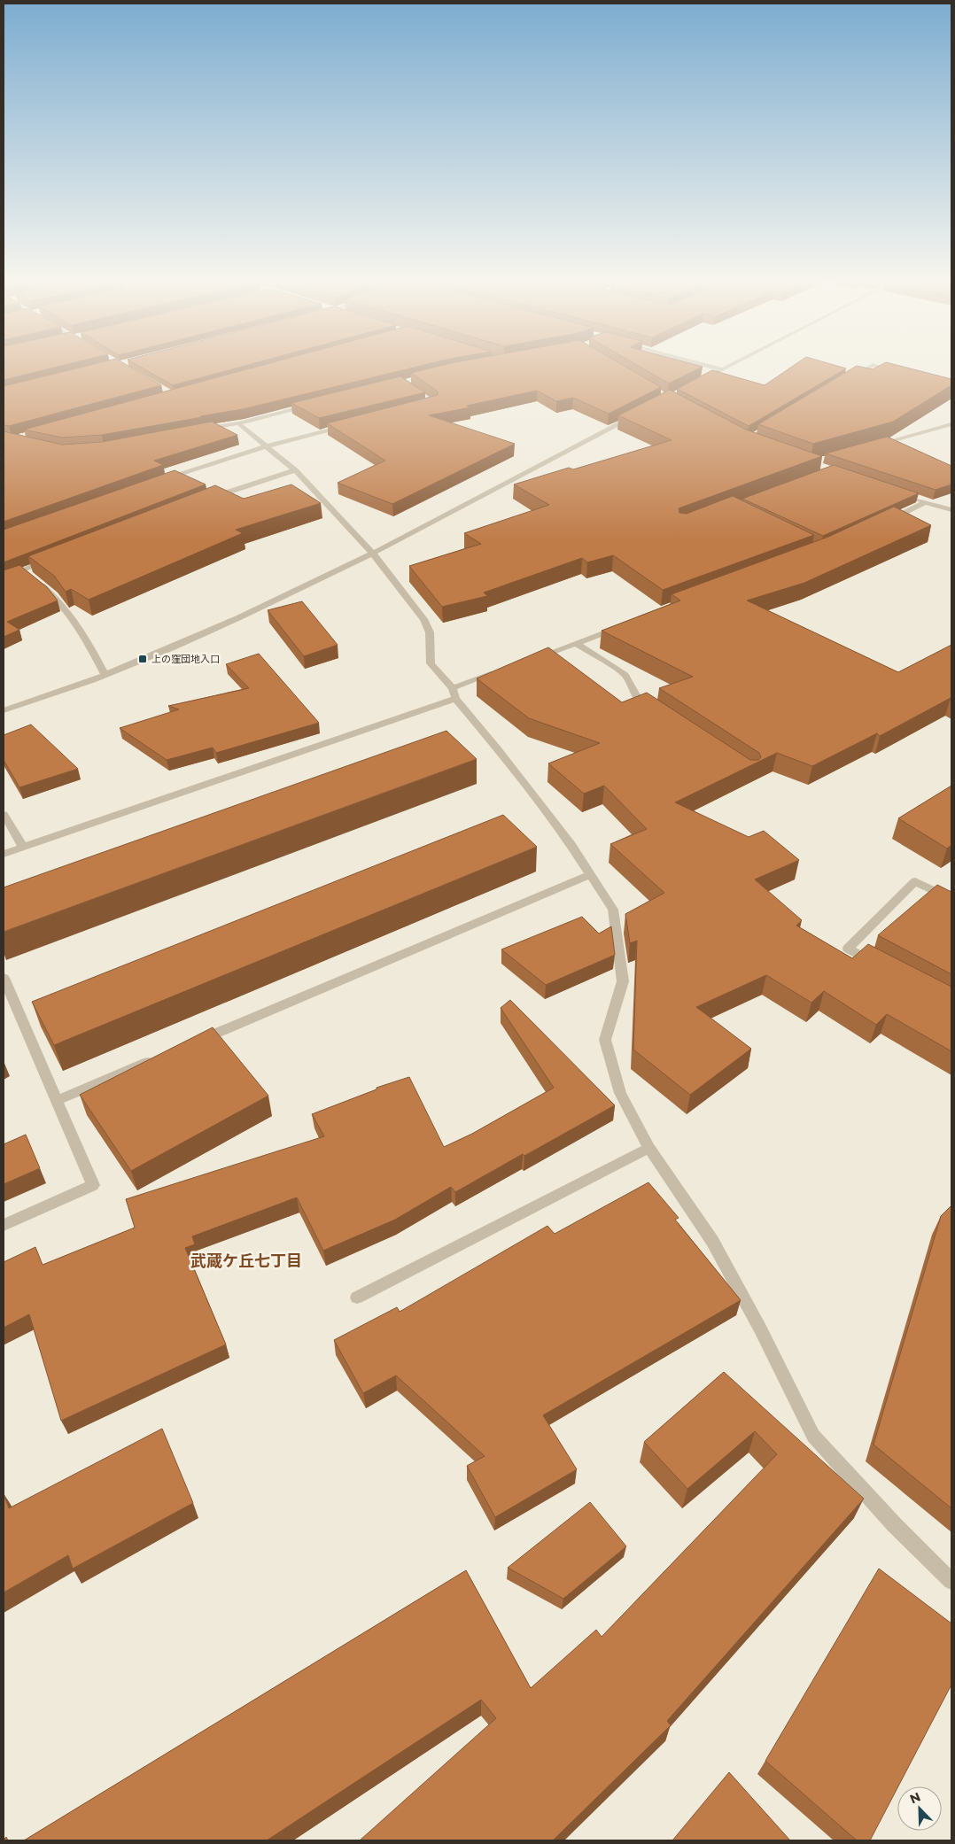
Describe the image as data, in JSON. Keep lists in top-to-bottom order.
{
  "districts": ["武蔵ケ丘七丁目"],
  "places": {
    "transit": ["上の窪団地入口"]
  },
  "north": "top left"
}
